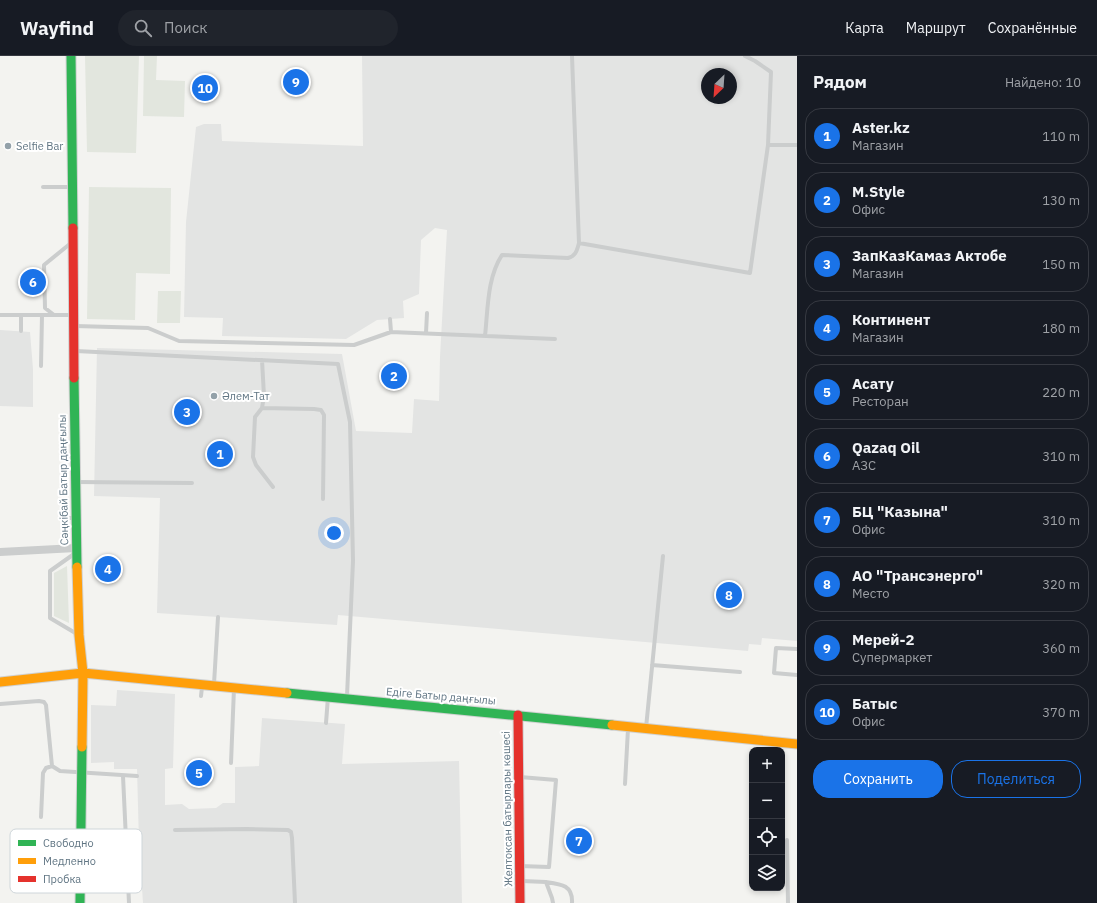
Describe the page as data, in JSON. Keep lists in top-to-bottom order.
{
  "streets": {
    "main road": ["Сәңкібай Батыр даңғылы", "Едіге Батыр даңғылы", "Желтоксан батырлары көшесі"]
  },
  "crossings": [
    ["Сәңкібай Батыр даңғылы", "Едіге Батыр даңғылы"],
    ["Едіге Батыр даңғылы", "Желтоксан батырлары көшесі"]
  ],
  "places": ["Selfie Bar", "Әлем-Тат"],
  "legend": ["Свободно", "Медленно", "Пробка"],
  "north": "bottom left",
  "page": {
    "header": "Wayfind",
    "search": "Поиск",
    "nav": ["Карта", "Маршрут", "Сохранённые"],
    "heading": ["Рядом", "Найдено: 10"],
    "pins": [
      "9",
      "10",
      "6",
      "2",
      "3",
      "1",
      "4",
      "8",
      "5",
      "7"
    ],
    "list": [
      {
        "mark": "1",
        "name": "Aster.kz",
        "note": "Магазин",
        "value": "110 m"
      },
      {
        "mark": "2",
        "name": "M.Style",
        "note": "Офис",
        "value": "130 m"
      },
      {
        "mark": "3",
        "name": "ЗапКазКамаз Актобе",
        "note": "Магазин",
        "value": "150 m"
      },
      {
        "mark": "4",
        "name": "Континент",
        "note": "Магазин",
        "value": "180 m"
      },
      {
        "mark": "5",
        "name": "Асату",
        "note": "Ресторан",
        "value": "220 m"
      },
      {
        "mark": "6",
        "name": "Qazaq Oil",
        "note": "АЗС",
        "value": "310 m"
      },
      {
        "mark": "7",
        "name": "БЦ \"Казына\"",
        "note": "Офис",
        "value": "310 m"
      },
      {
        "mark": "8",
        "name": "АО \"Трансэнерго\"",
        "note": "Место",
        "value": "320 m"
      },
      {
        "mark": "9",
        "name": "Мерей-2",
        "note": "Супермаркет",
        "value": "360 m"
      },
      {
        "mark": "10",
        "name": "Батыс",
        "note": "Офис",
        "value": "370 m"
      }
    ],
    "map_buttons": ["+", "−"],
    "buttons": ["Сохранить", "Поделиться"]
  }
}
